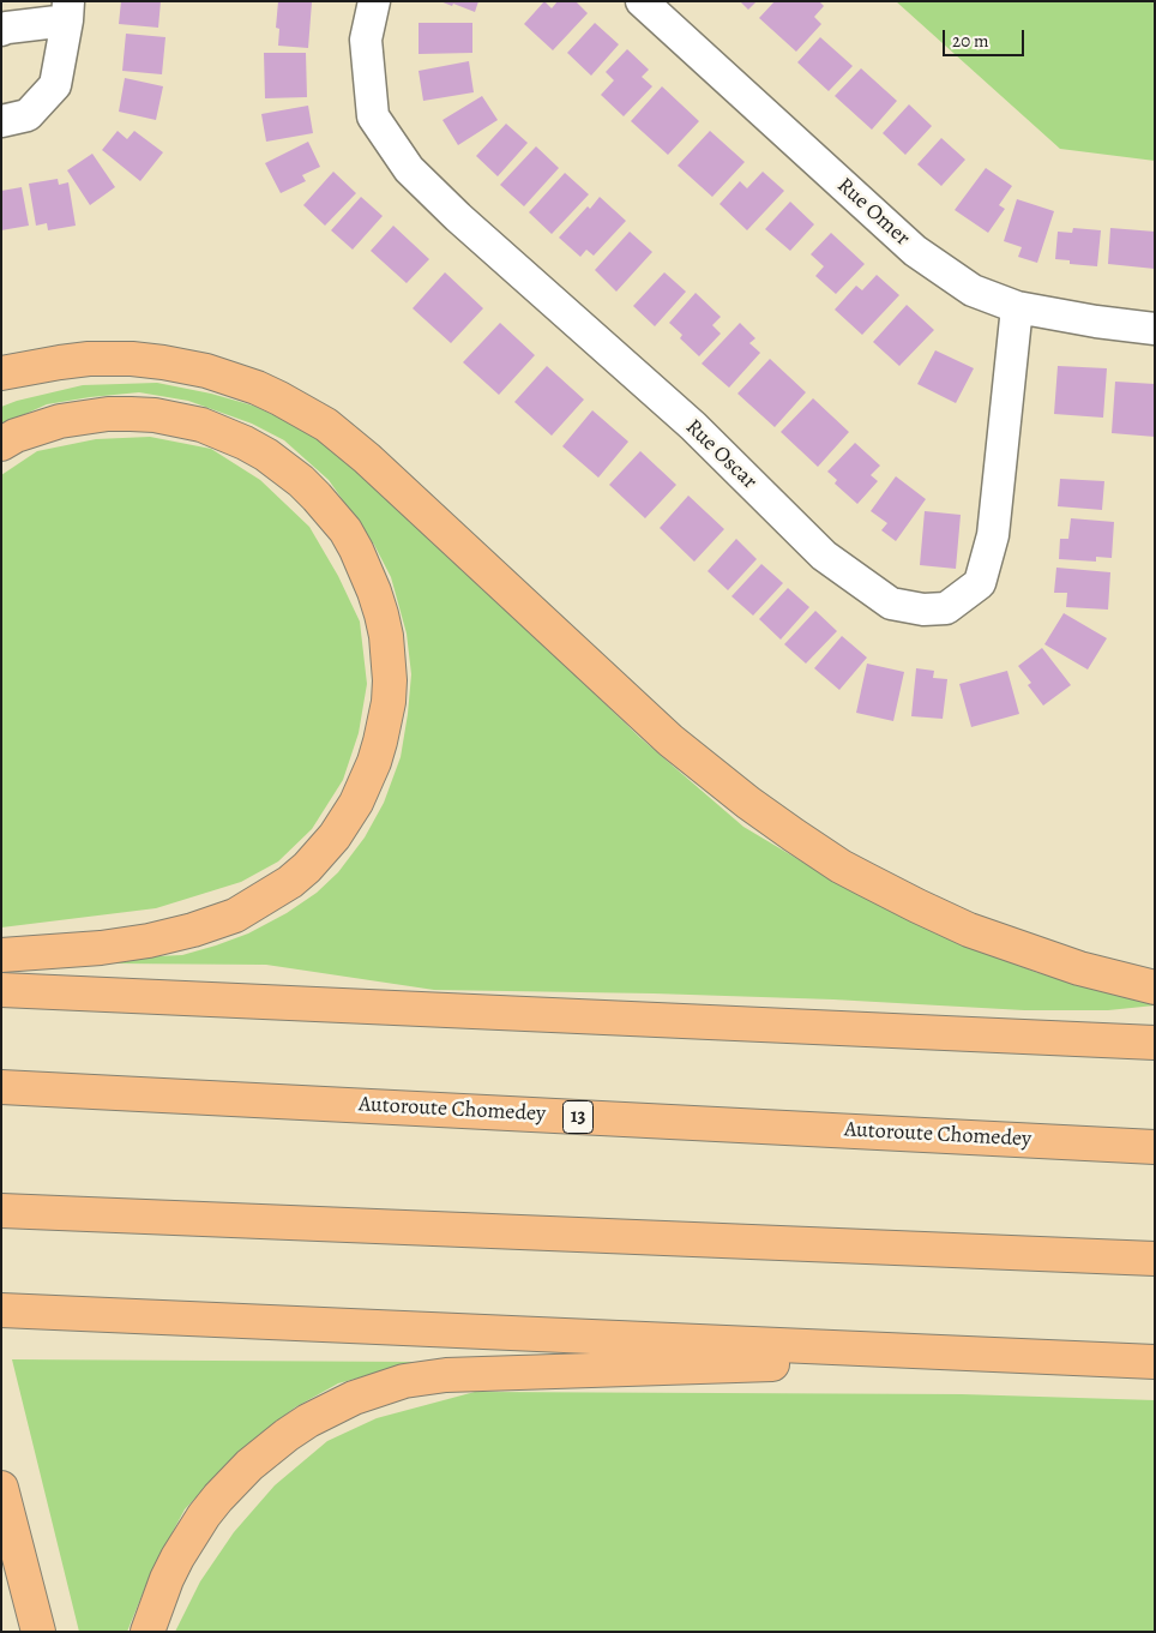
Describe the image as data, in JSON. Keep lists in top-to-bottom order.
{
  "streets": {
    "main road": ["Autoroute Chomedey", "13"],
    "street": ["Rue Omer", "Rue Oscar"]
  },
  "crossings": [
    ["Rue Omer", "Rue Oscar"]
  ],
  "scale_bar": "20 m"
}
